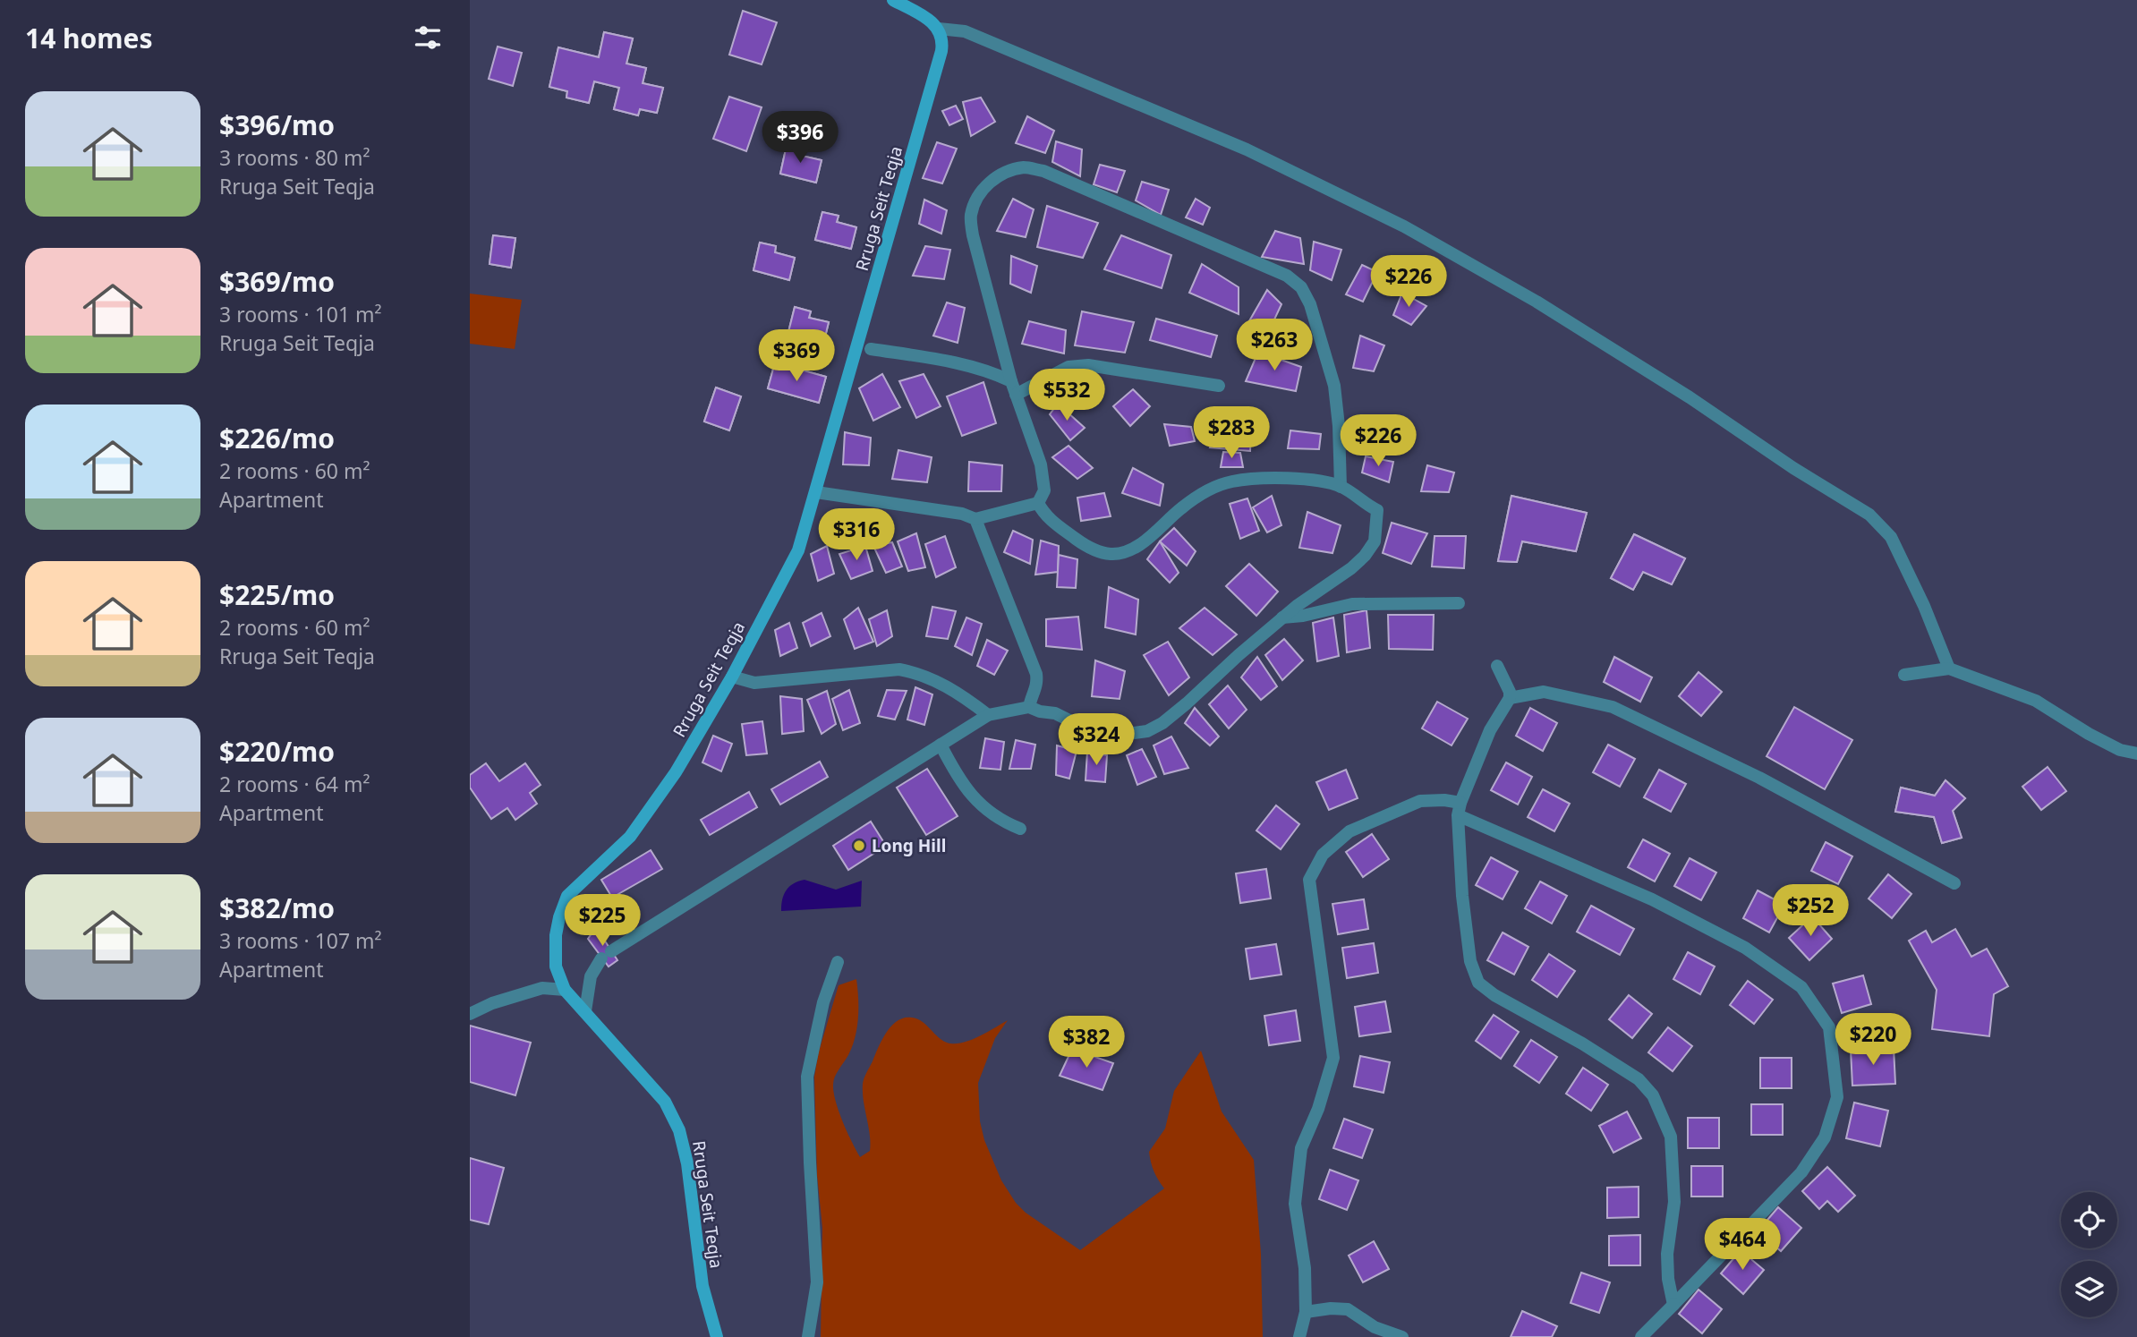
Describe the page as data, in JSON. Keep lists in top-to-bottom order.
{
  "streets": {
    "main road": ["Rruga Seit Teqja"]
  },
  "places": ["Long Hill"],
  "page": {
    "heading": "14 homes",
    "list": [
      {
        "name": "$396/mo",
        "note": "3 rooms · 80 m² · Rruga Seit Teqja"
      },
      {
        "name": "$369/mo",
        "note": "3 rooms · 101 m² · Rruga Seit Teqja"
      },
      {
        "name": "$226/mo",
        "note": "2 rooms · 60 m² · Apartment"
      },
      {
        "name": "$225/mo",
        "note": "2 rooms · 60 m² · Rruga Seit Teqja"
      },
      {
        "name": "$220/mo",
        "note": "2 rooms · 64 m² · Apartment"
      },
      {
        "name": "$382/mo",
        "note": "3 rooms · 107 m² · Apartment"
      }
    ],
    "price": [
      "$396",
      "$226",
      "$263",
      "$369",
      "$532",
      "$283",
      "$226",
      "$316",
      "$324",
      "$252",
      "$225",
      "$220",
      "$382",
      "$464"
    ]
  }
}
